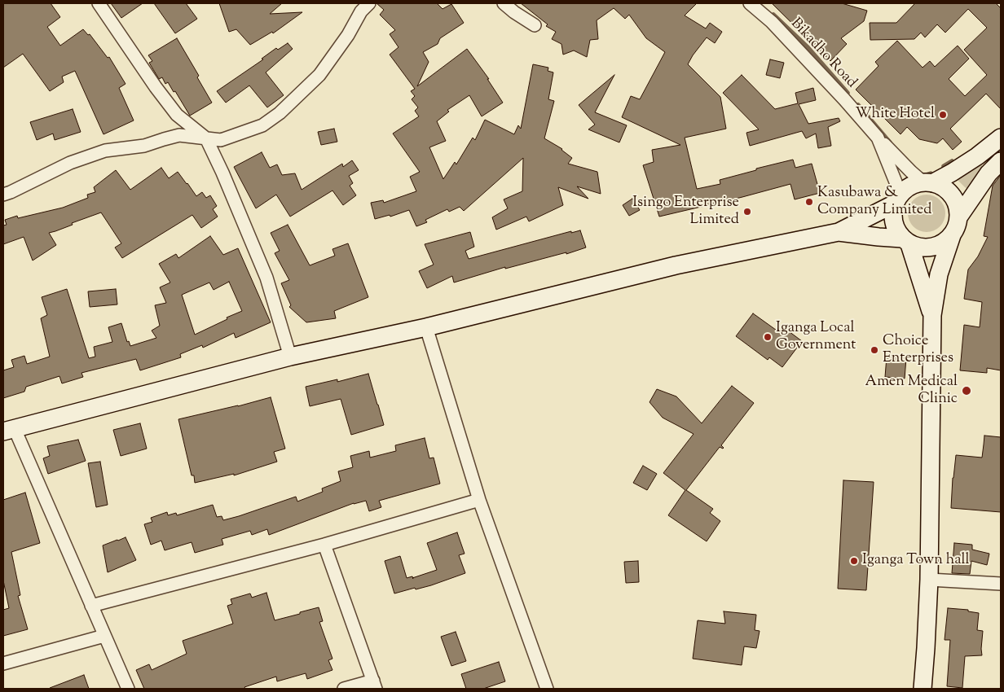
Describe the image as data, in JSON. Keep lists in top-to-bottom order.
{
  "streets": {
    "street": ["Bikadho Road"]
  },
  "places": [
    "White Hotel",
    "Kasubawa & Company Limited",
    "Isingo Enterprise Limited",
    "Iganga Local Government",
    "Choice Enterprises",
    "Amen Medical Clinic",
    "Iganga Town hall"
  ]
}
